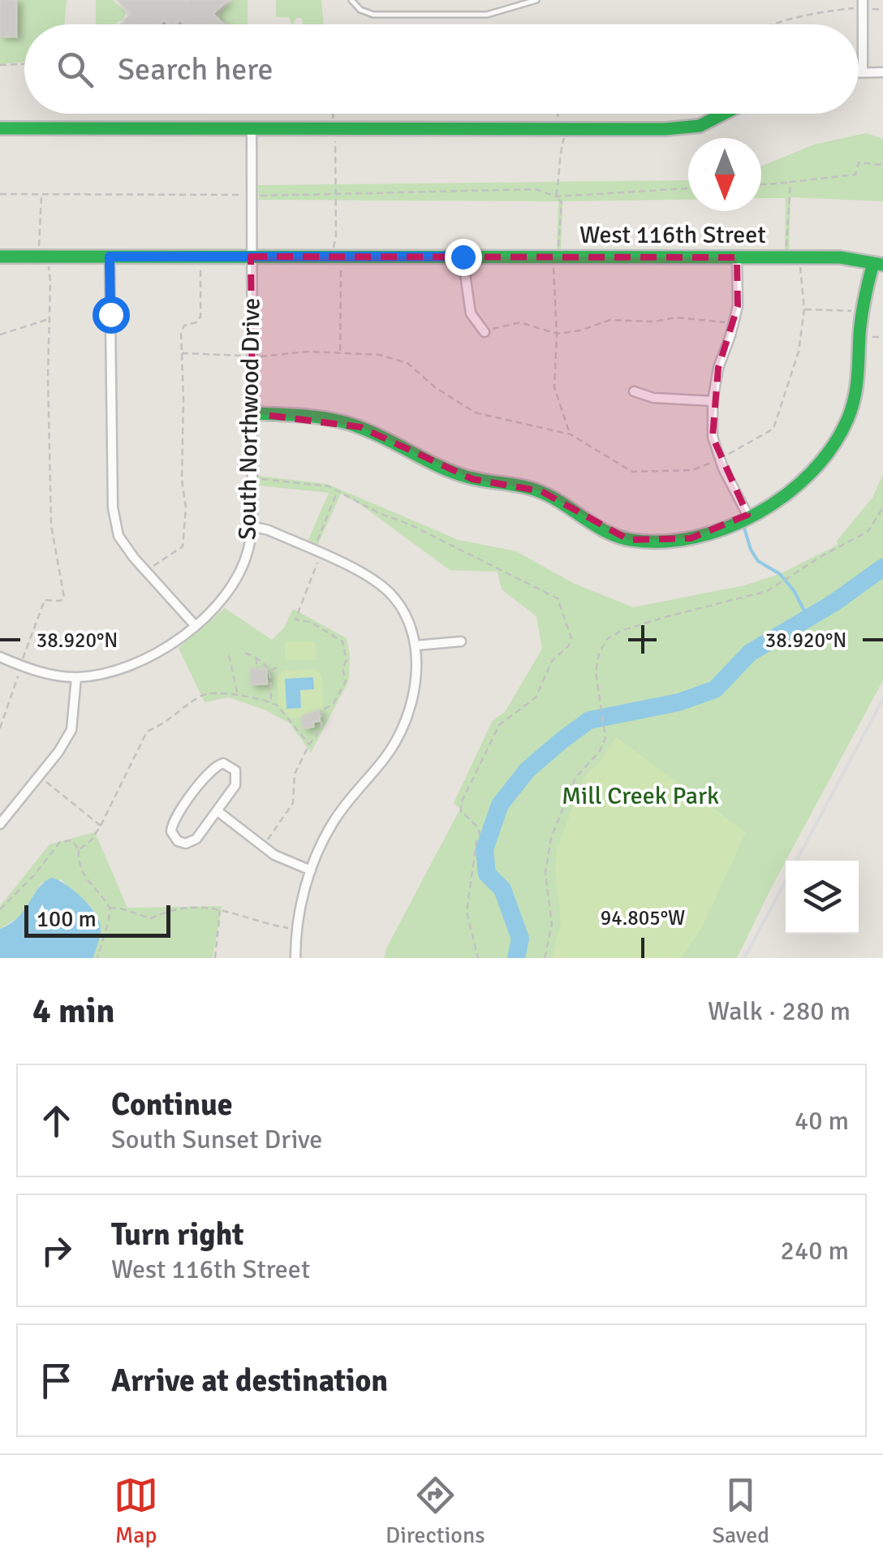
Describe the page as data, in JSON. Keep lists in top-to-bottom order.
{
  "streets": {
    "street": ["West 116th Street", "South Northwood Drive"]
  },
  "crossings": [
    ["West 116th Street", "South Northwood Drive"]
  ],
  "parks": ["Mill Creek Park"],
  "scale_bar": "100 m",
  "north": "bottom",
  "page": {
    "search": "Search here",
    "scale": "100 m",
    "heading": ["4 min", "Walk · 280 m"],
    "list": [
      ["Continue", "South Sunset Drive", "40 m"],
      ["Turn right", "West 116th Street", "240 m"],
      "Arrive at destination"
    ],
    "nav": ["Map", "Directions", "Saved"]
  },
  "coordinates": ["38.920°N", "94.805°W"]
}
